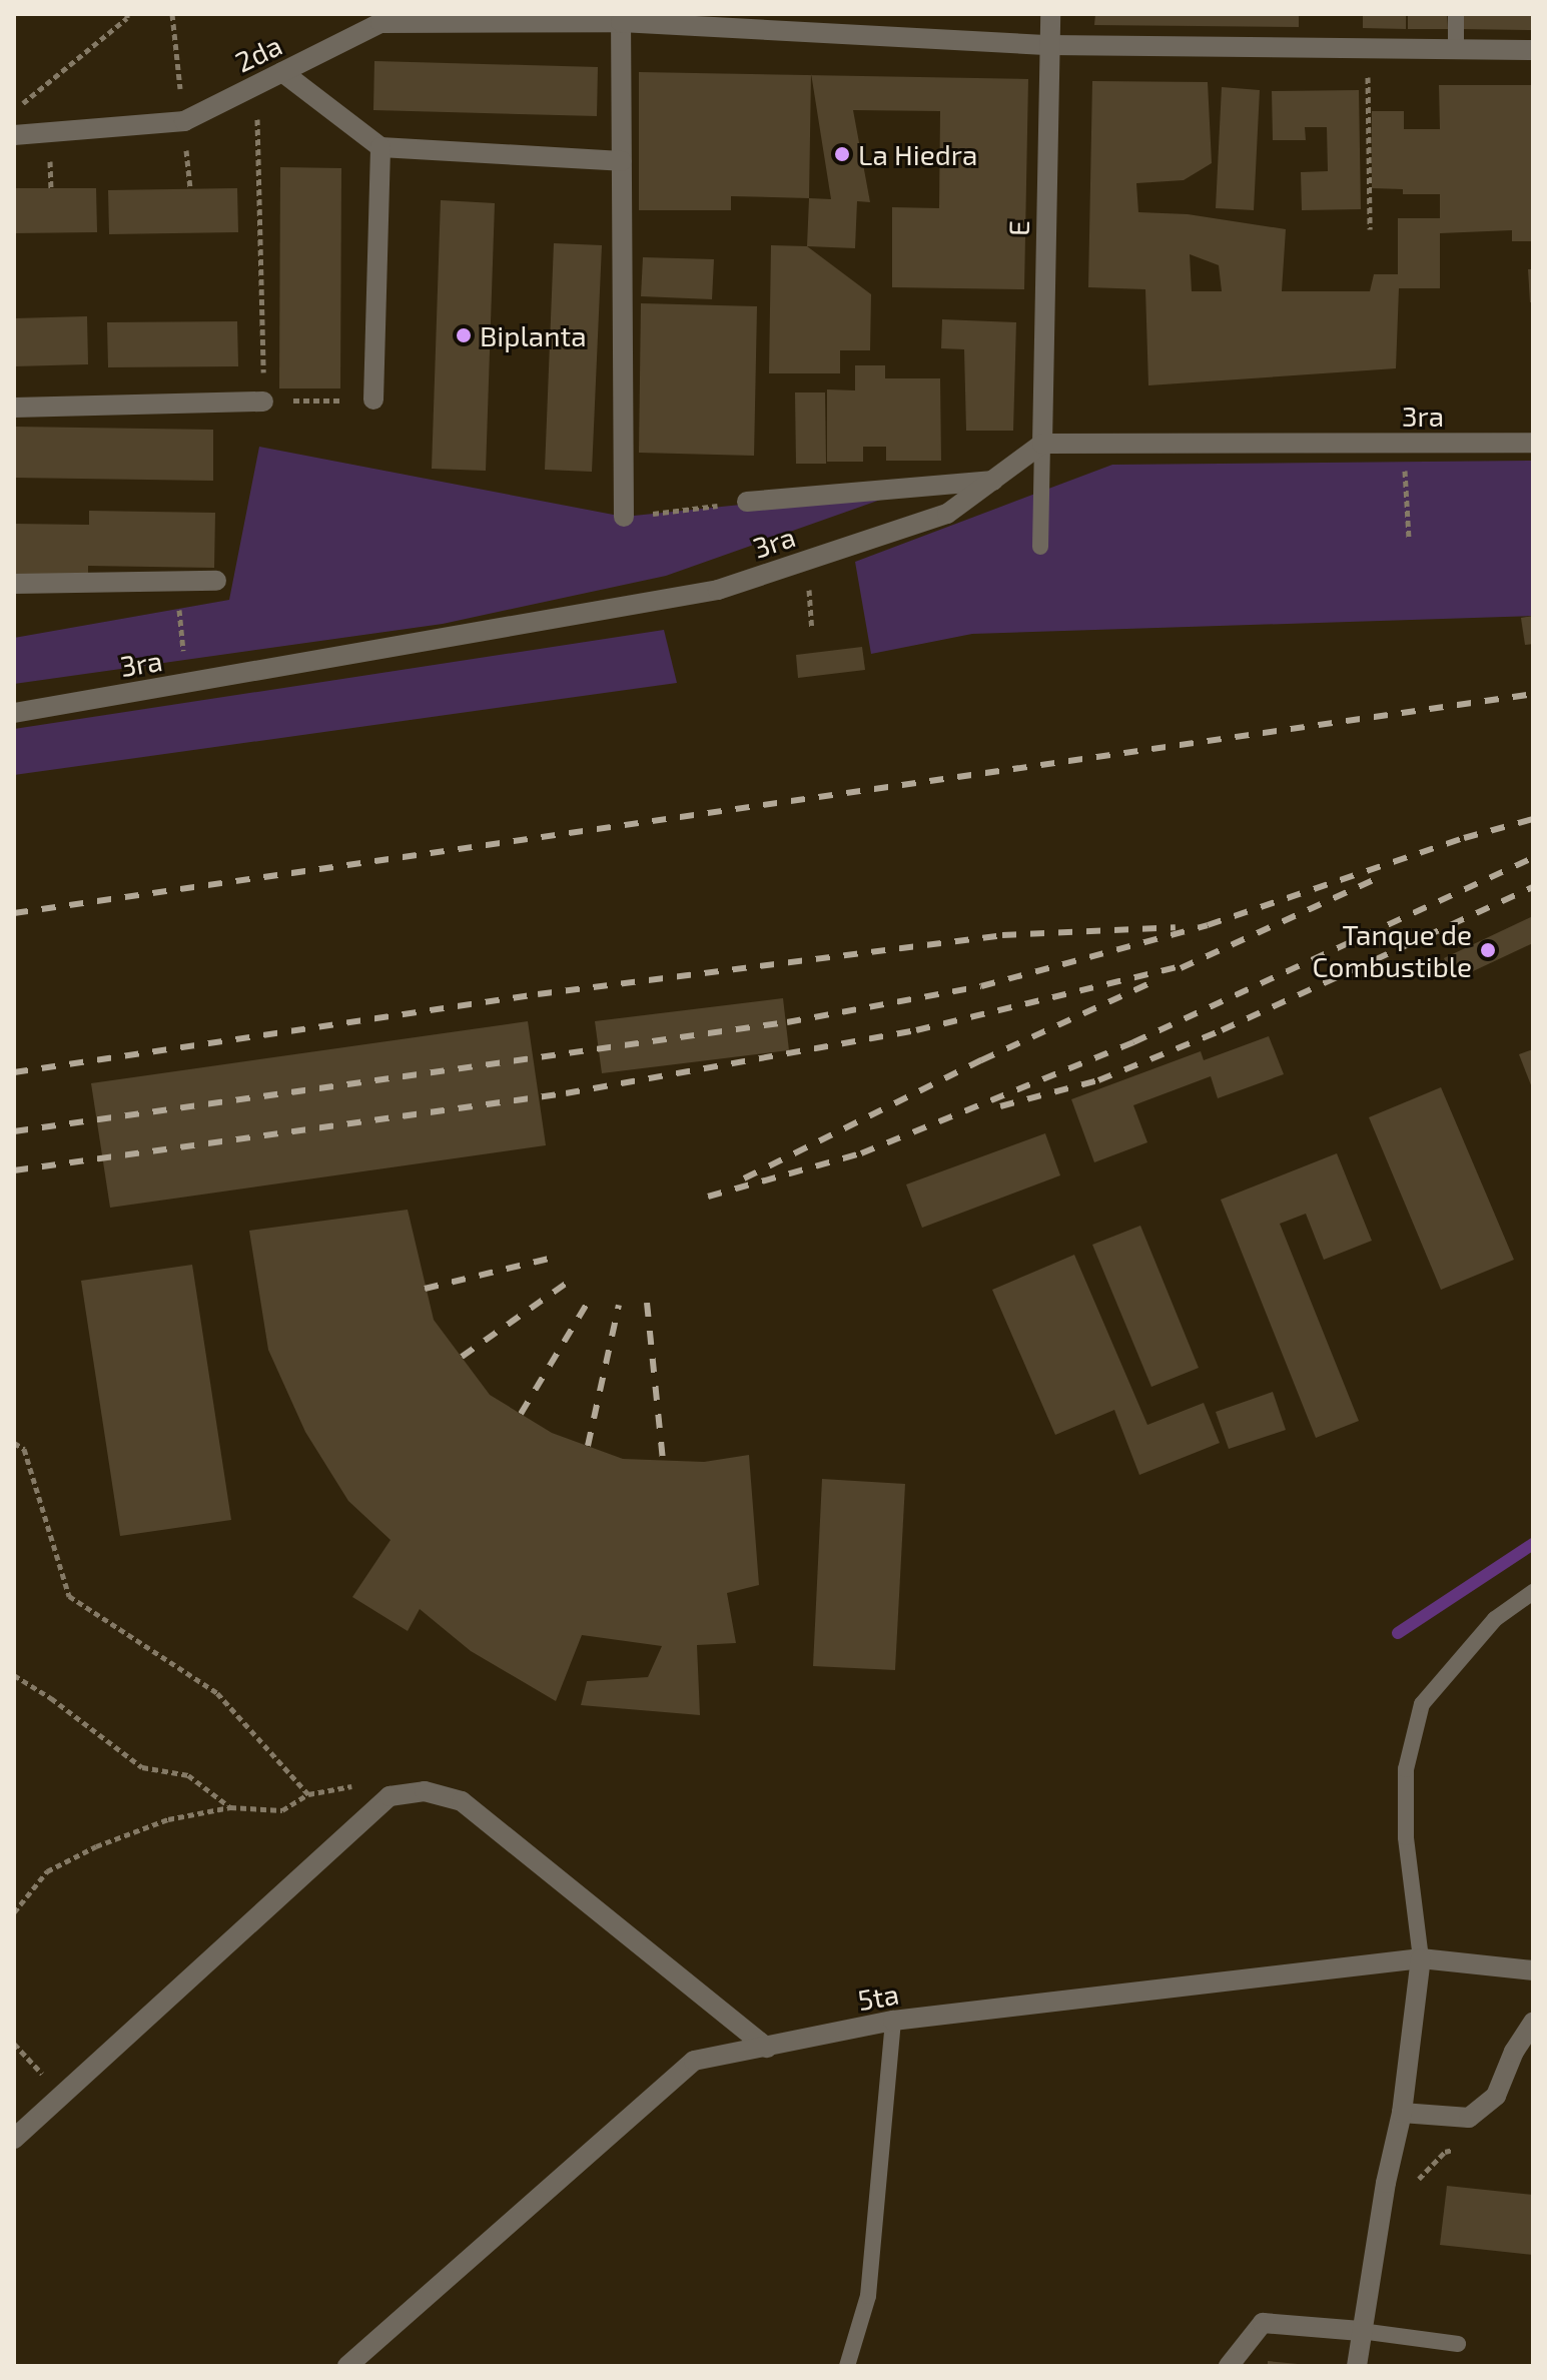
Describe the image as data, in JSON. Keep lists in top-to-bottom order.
{
  "streets": {
    "street": [
      "2da",
      "E",
      "3ra",
      "5ta"
    ]
  },
  "crossings": [
    ["2da", "E"],
    ["E", "3ra"]
  ],
  "places": ["La Hiedra", "Biplanta", "Tanque de Combustible"]
}
